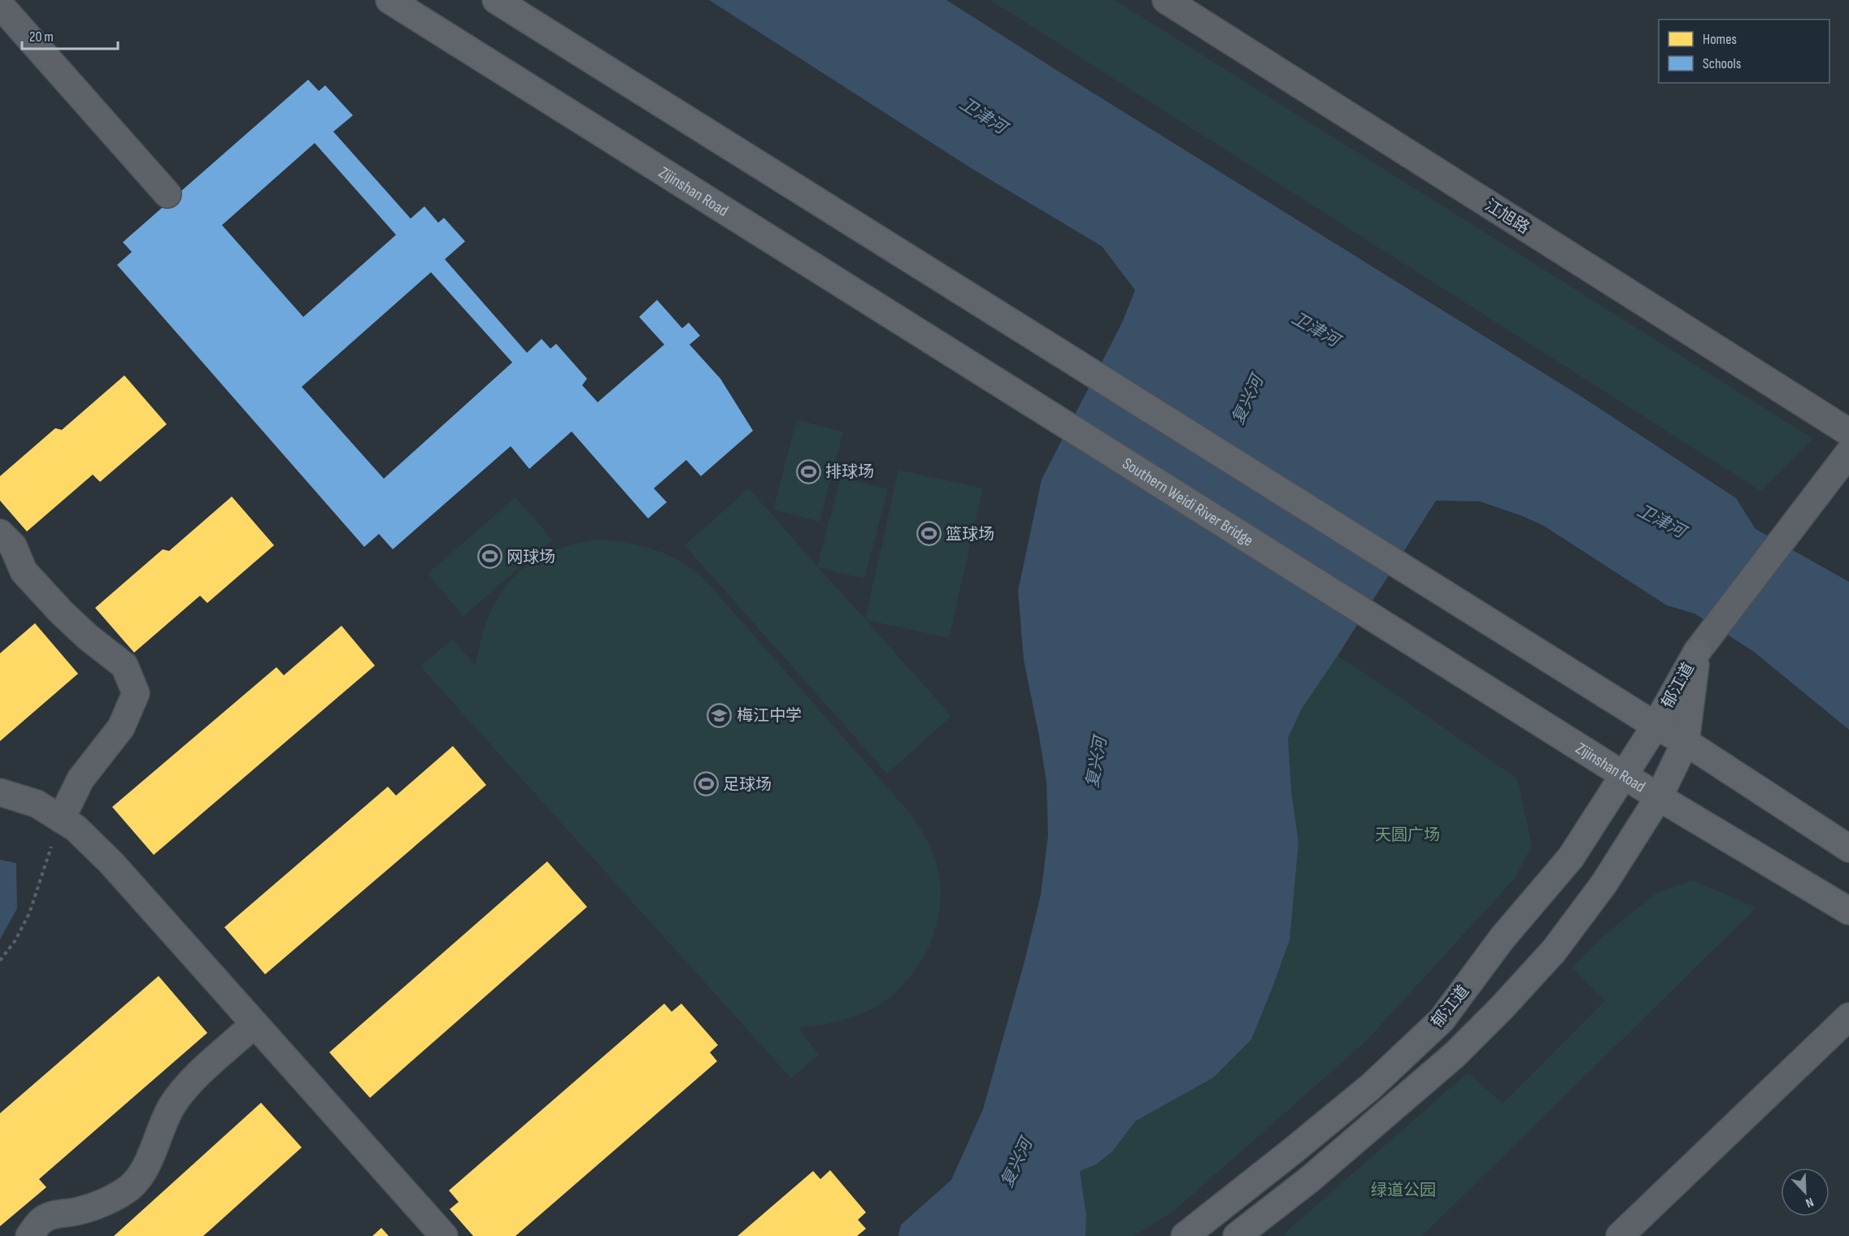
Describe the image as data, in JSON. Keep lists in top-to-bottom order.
{
  "streets": {
    "main road": ["Zijinshan Road", "Southern Weidi River Bridge", "郁江道"],
    "street": ["江旭路"]
  },
  "crossings": [
    ["Zijinshan Road", "Southern Weidi River Bridge"],
    ["Zijinshan Road", "郁江道"]
  ],
  "water": ["卫津河", "复兴河"],
  "parks": ["天圆广场", "绿道公园"],
  "places": {
    "sports": [
      "排球场",
      "篮球场",
      "网球场",
      "足球场"
    ],
    "school or university": ["梅江中学"]
  },
  "legend": ["Homes", "Schools"],
  "scale_bar": "20 m",
  "north": "bottom right"
}
